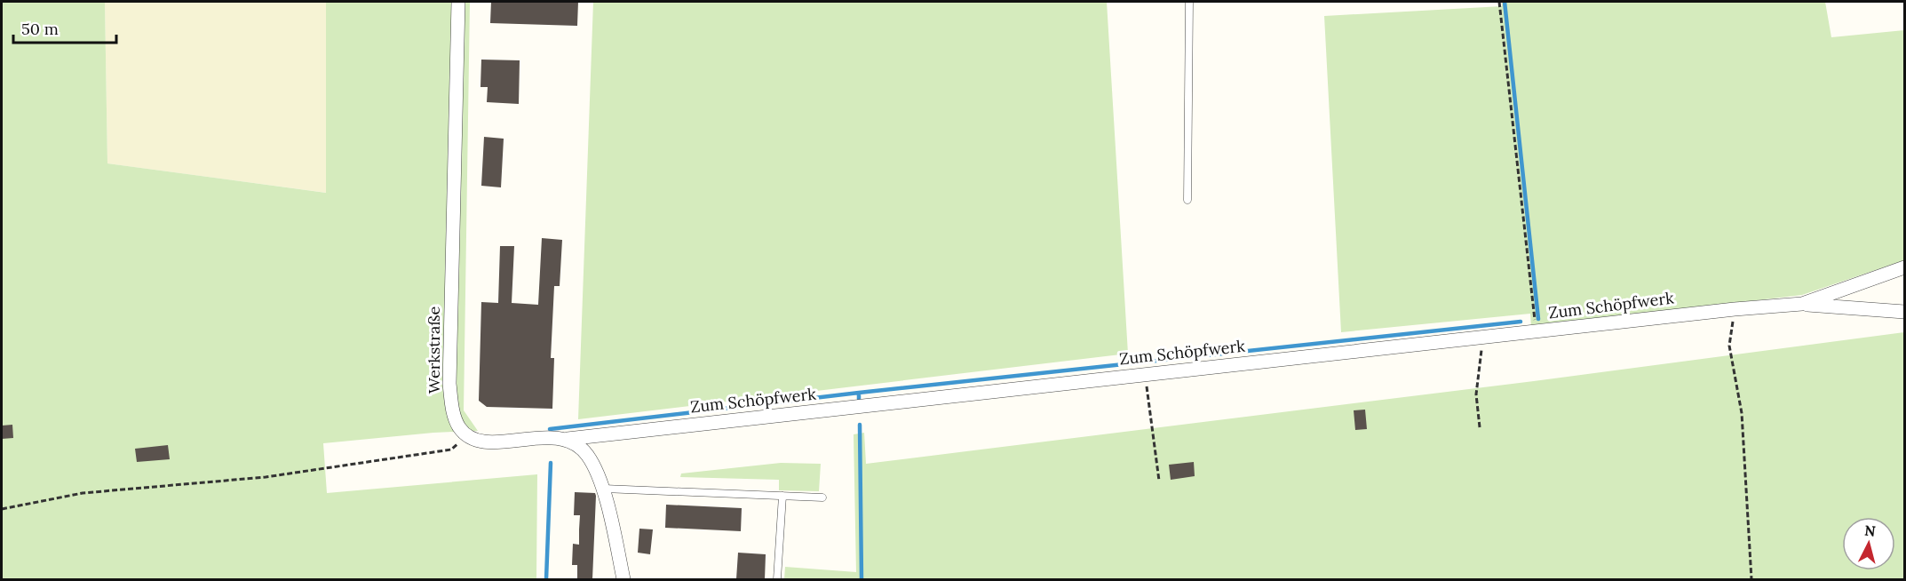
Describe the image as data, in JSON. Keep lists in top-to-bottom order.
{
  "streets": {
    "street": ["Zum Schöpfwerk", "Werkstraße"]
  },
  "scale_bar": "50 m",
  "north": "top"
}
